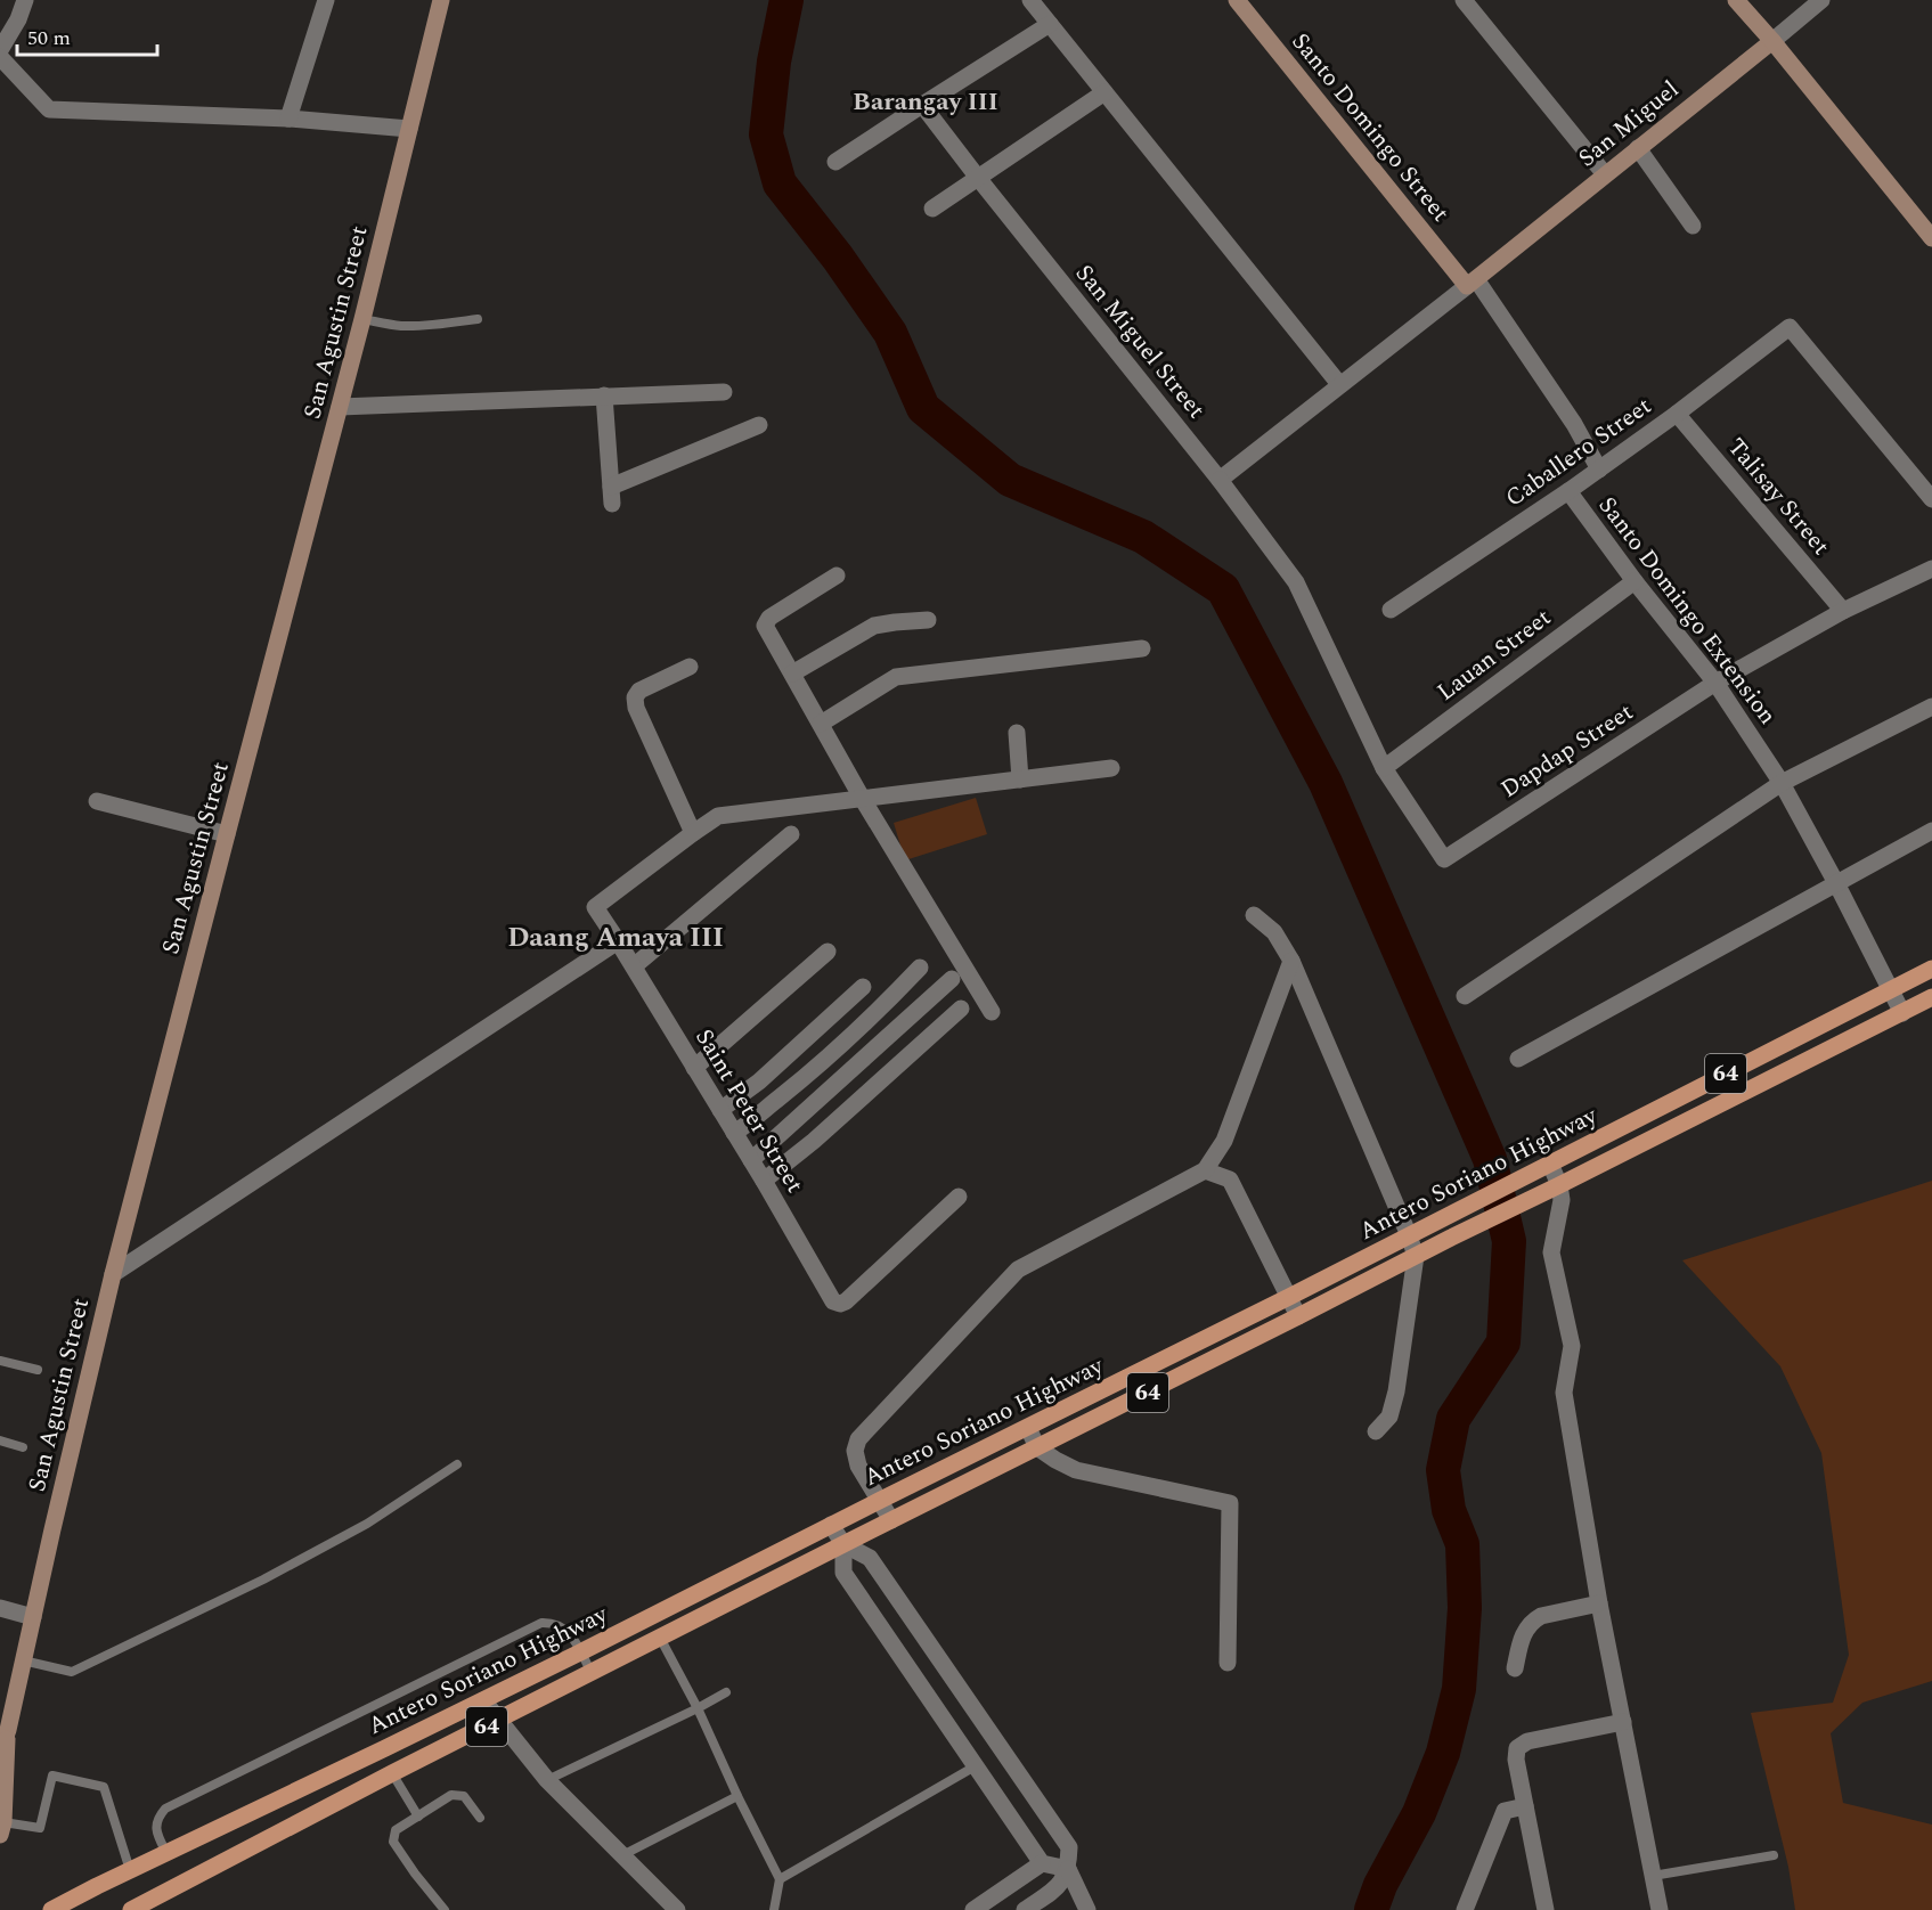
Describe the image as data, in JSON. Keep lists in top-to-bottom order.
{
  "streets": {
    "main road": [
      "San Miguel",
      "Santo Domingo Street",
      "San Agustin Street",
      "64",
      "Antero Soriano Highway"
    ],
    "street": [
      "San Miguel Street",
      "Caballero Street",
      "Talisay Street",
      "Santo Domingo Extension",
      "Lauan Street",
      "Dapdap Street",
      "Saint Peter Street"
    ]
  },
  "crossings": [
    ["San Miguel", "Santo Domingo Street"],
    ["San Miguel", "Santo Domingo Extension"],
    ["Santo Domingo Street", "Santo Domingo Extension"],
    ["San Miguel Street", "Lauan Street"],
    ["San Miguel Street", "Dapdap Street"],
    ["Caballero Street", "Talisay Street"],
    ["Caballero Street", "Santo Domingo Extension"],
    ["Talisay Street", "Dapdap Street"],
    ["Santo Domingo Extension", "Lauan Street"],
    ["Santo Domingo Extension", "Dapdap Street"],
    ["Santo Domingo Extension", "Antero Soriano Highway"]
  ],
  "districts": ["Barangay III", "Daang Amaya III"],
  "scale_bar": "50 m"
}
